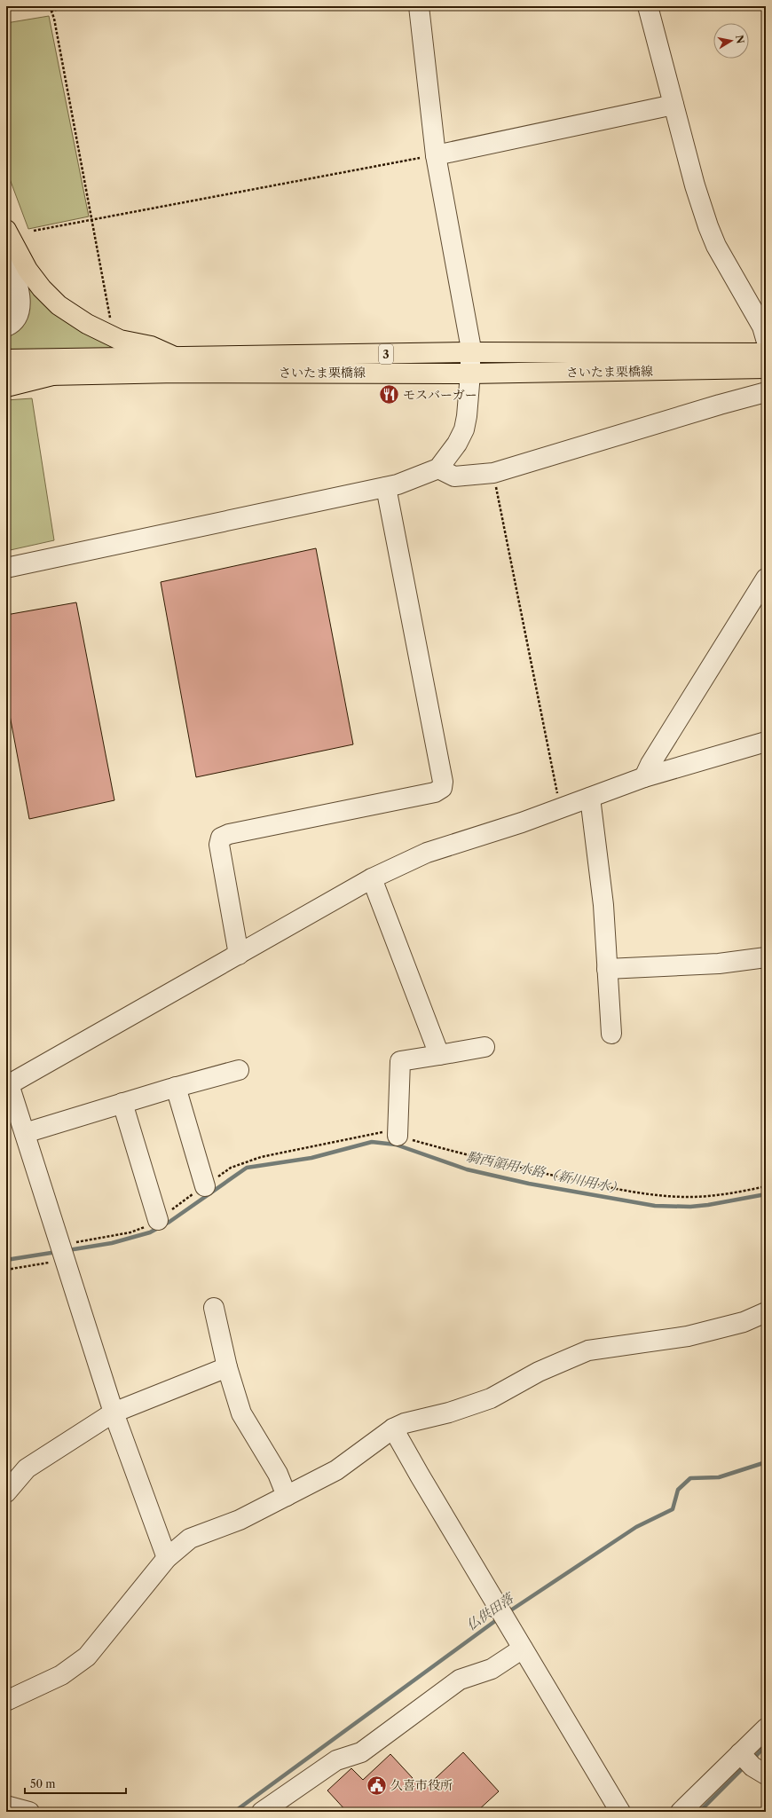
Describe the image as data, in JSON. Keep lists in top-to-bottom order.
{
  "streets": {
    "main road": ["3", "さいたま栗橋線"]
  },
  "water": ["騎西領用水路（新川用水）", "仏供田落"],
  "places": {
    "restaurant": ["モスバーガー"],
    "public building": ["久喜市役所"]
  },
  "scale_bar": "50 m",
  "north": "right"
}
